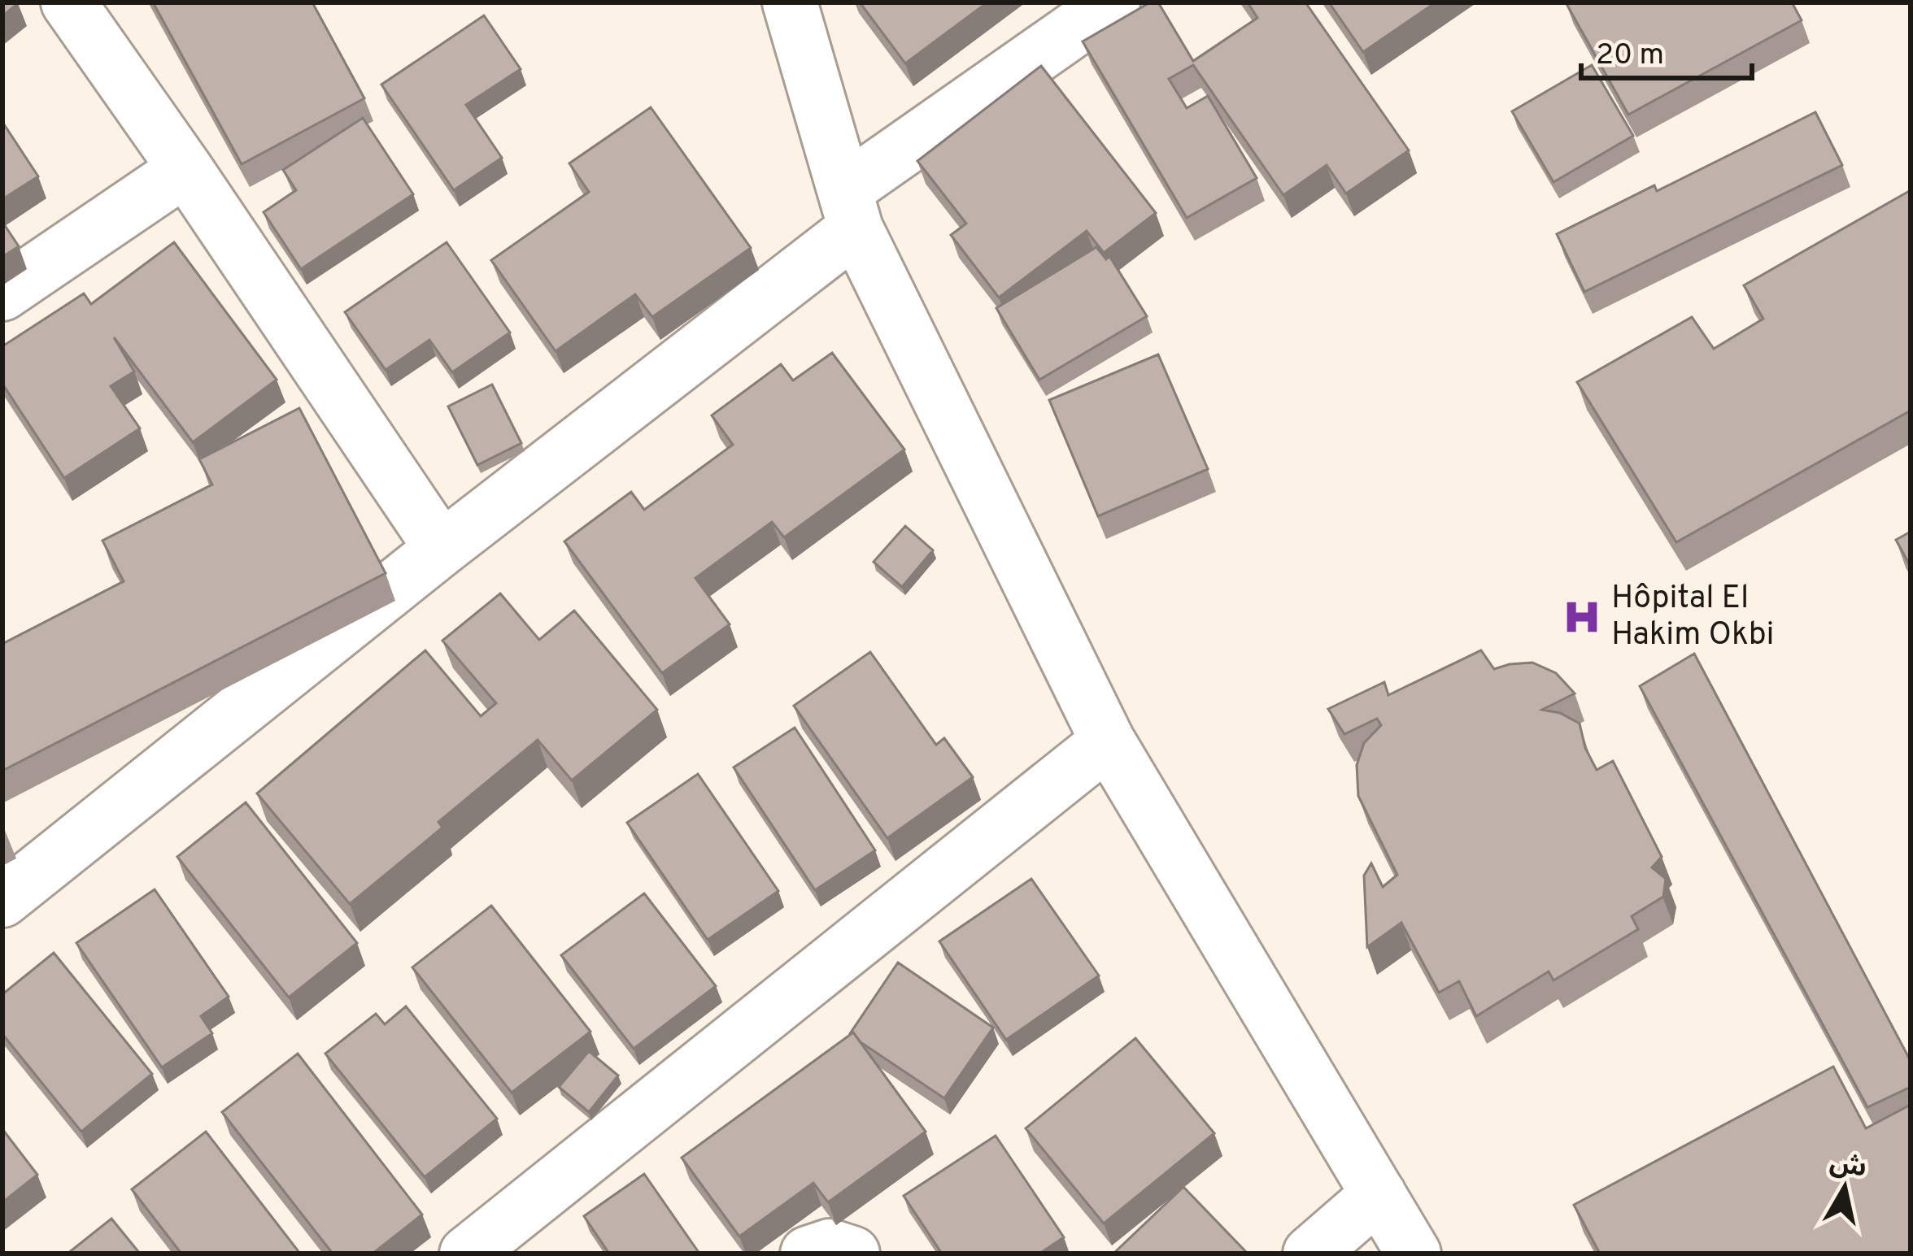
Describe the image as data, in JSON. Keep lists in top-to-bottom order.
{
  "places": {
    "hospital": ["Hôpital El Hakim Okbi"]
  },
  "scale_bar": "20 m",
  "north": "top"
}
